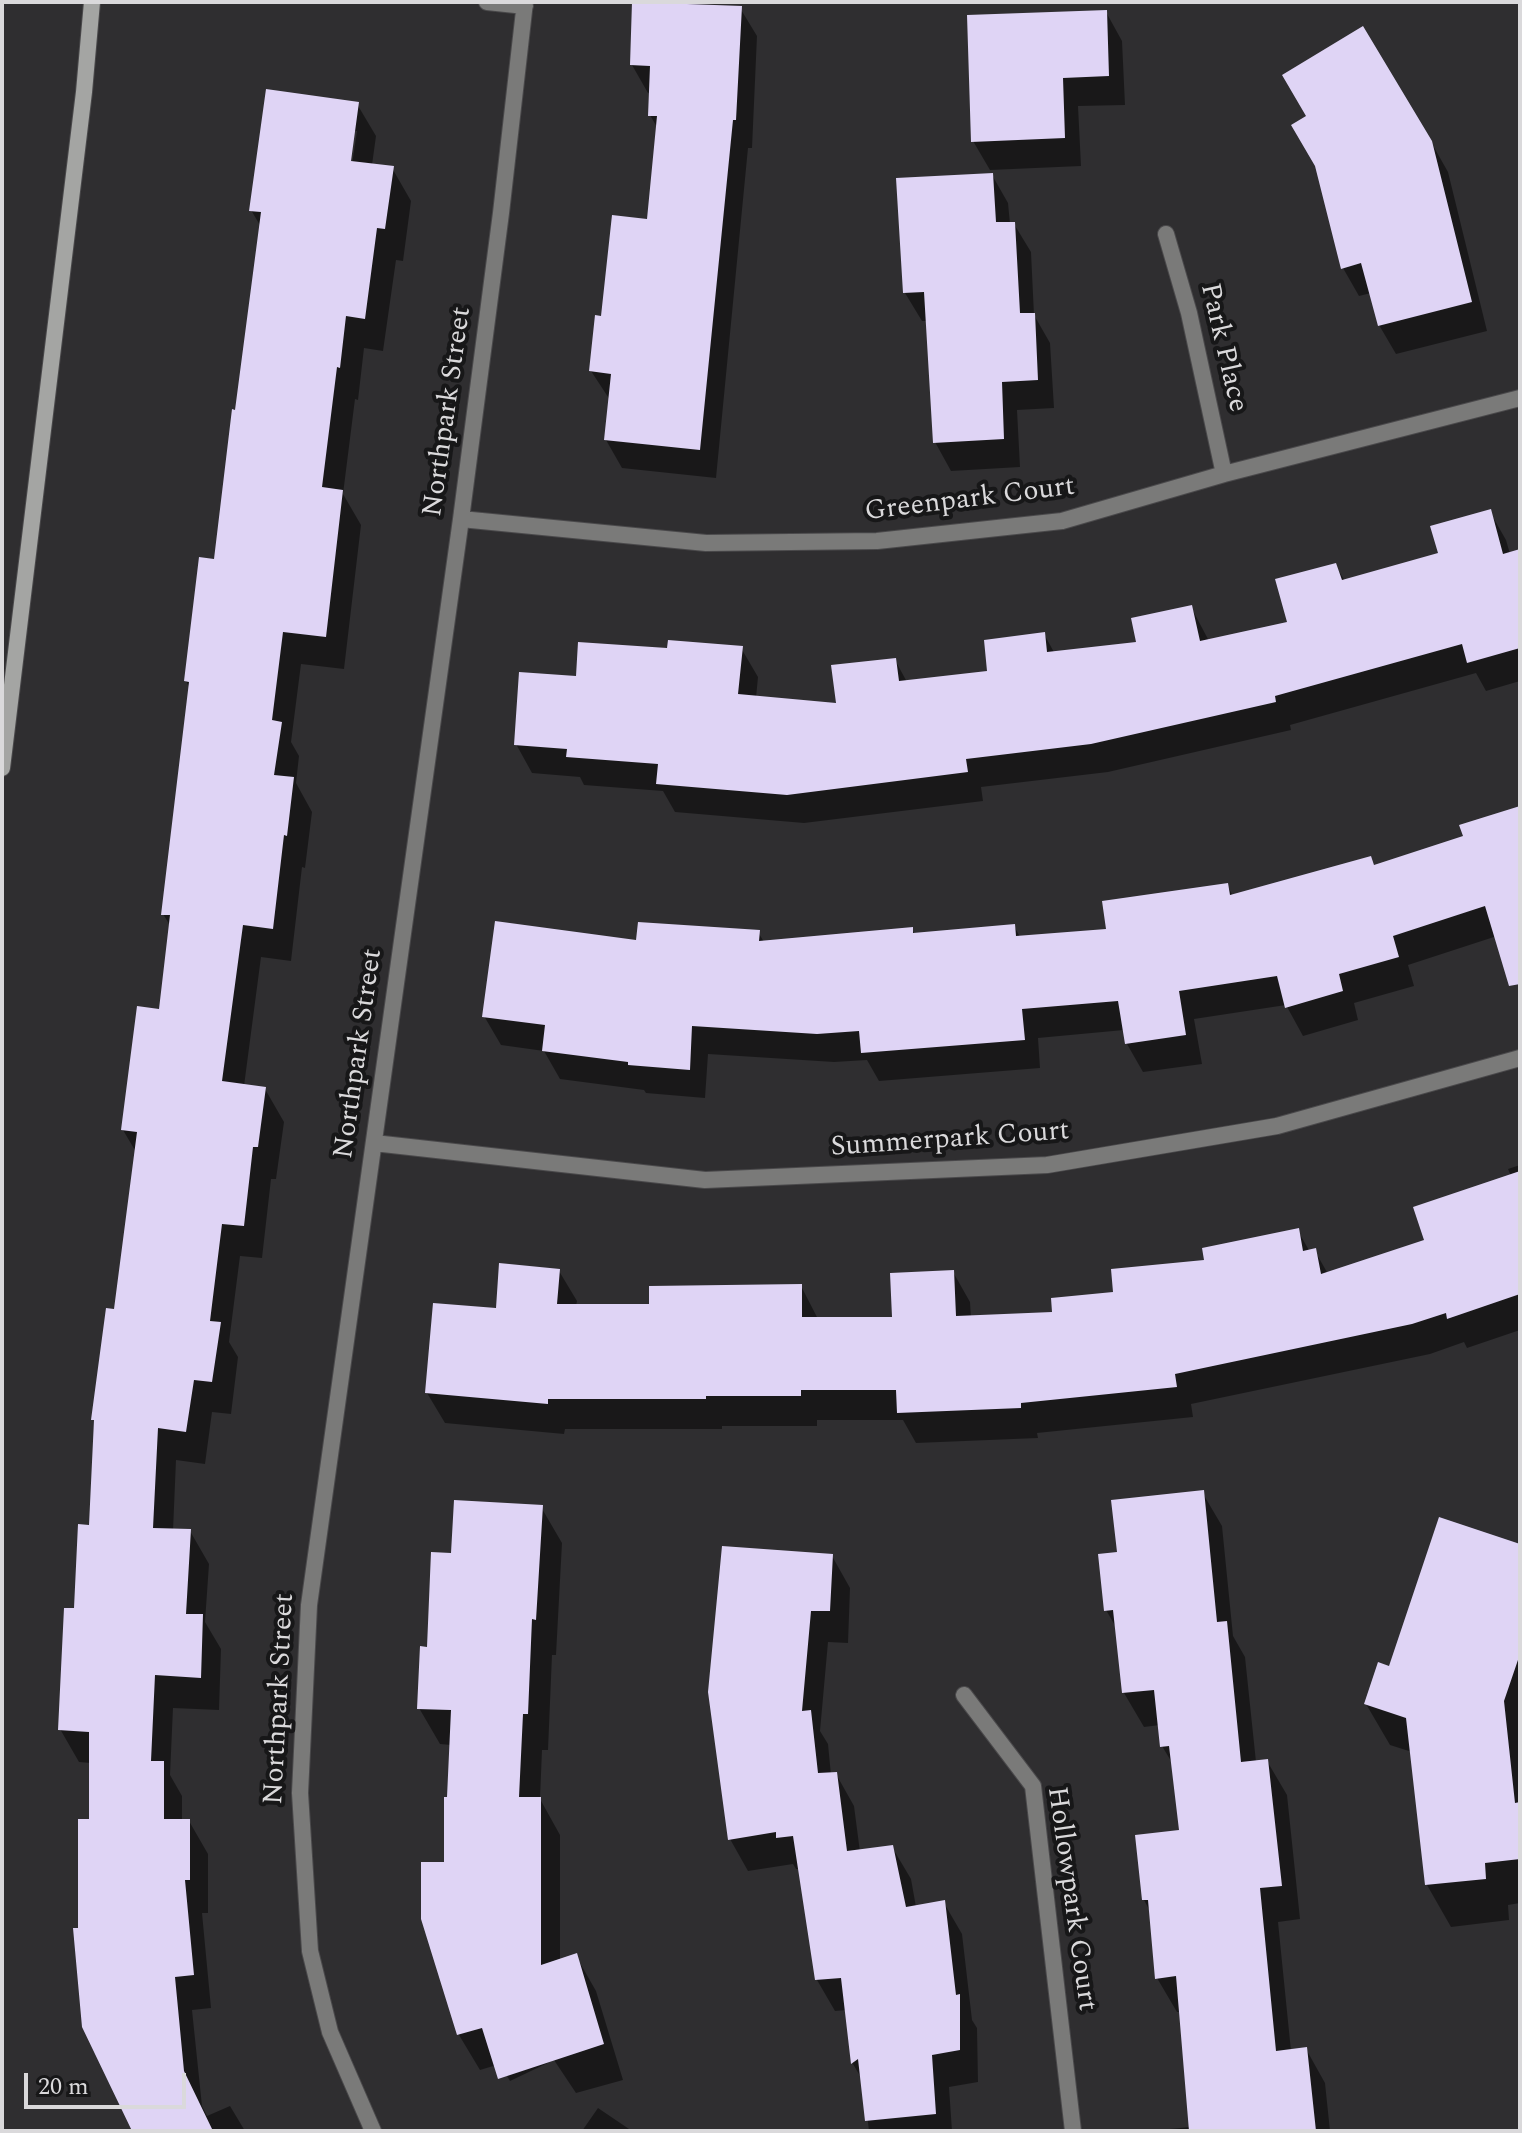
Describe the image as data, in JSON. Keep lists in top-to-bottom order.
{
  "streets": {
    "street": [
      "Park Place",
      "Northpark Street",
      "Greenpark Court",
      "Summerpark Court",
      "Hollowpark Court"
    ]
  },
  "crossings": [
    ["Park Place", "Greenpark Court"],
    ["Northpark Street", "Greenpark Court"],
    ["Northpark Street", "Summerpark Court"]
  ],
  "scale_bar": "20 m"
}
